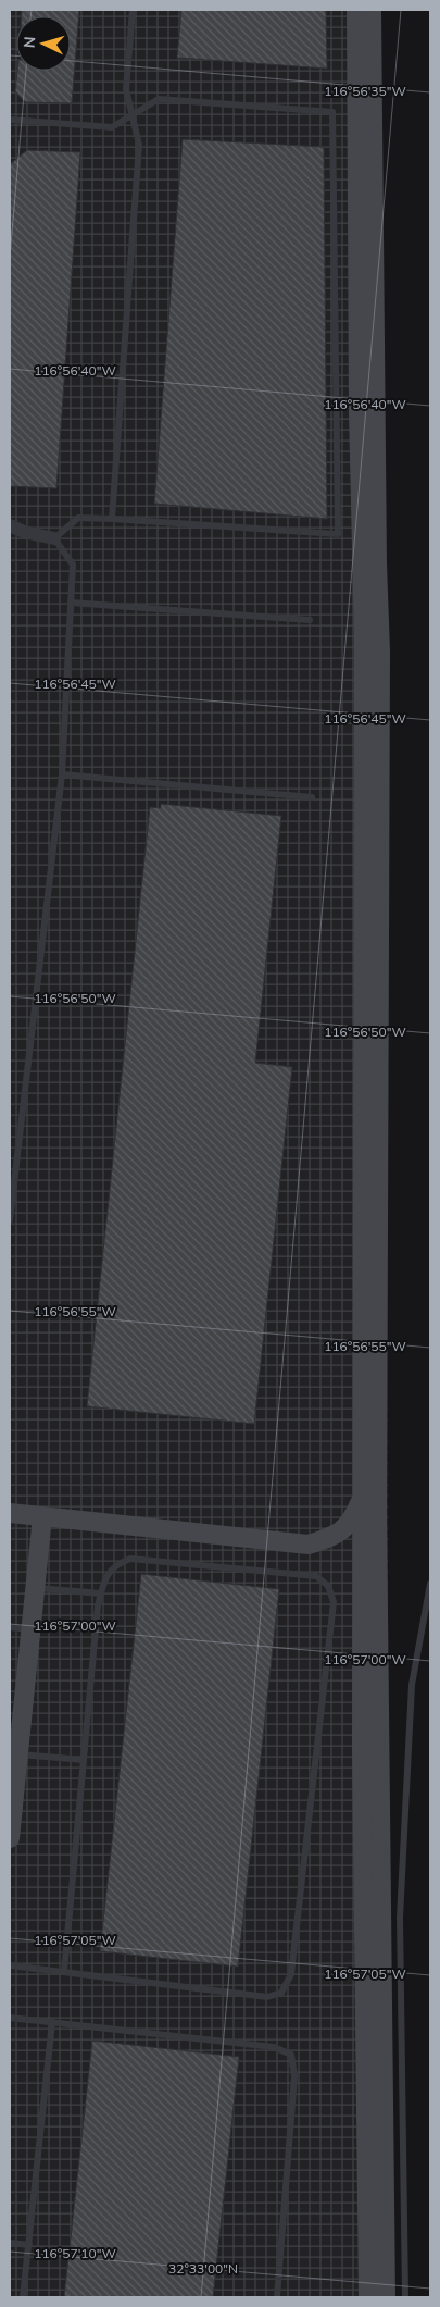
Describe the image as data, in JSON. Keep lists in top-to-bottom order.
{
  "north": "left",
  "coordinates": [
    "116°56'35\"W",
    "116°56'40\"W",
    "116°56'45\"W",
    "116°56'50\"W",
    "116°56'55\"W",
    "116°57'00\"W",
    "116°57'05\"W",
    "116°57'10\"W",
    "32°33'00\"N"
  ]
}
